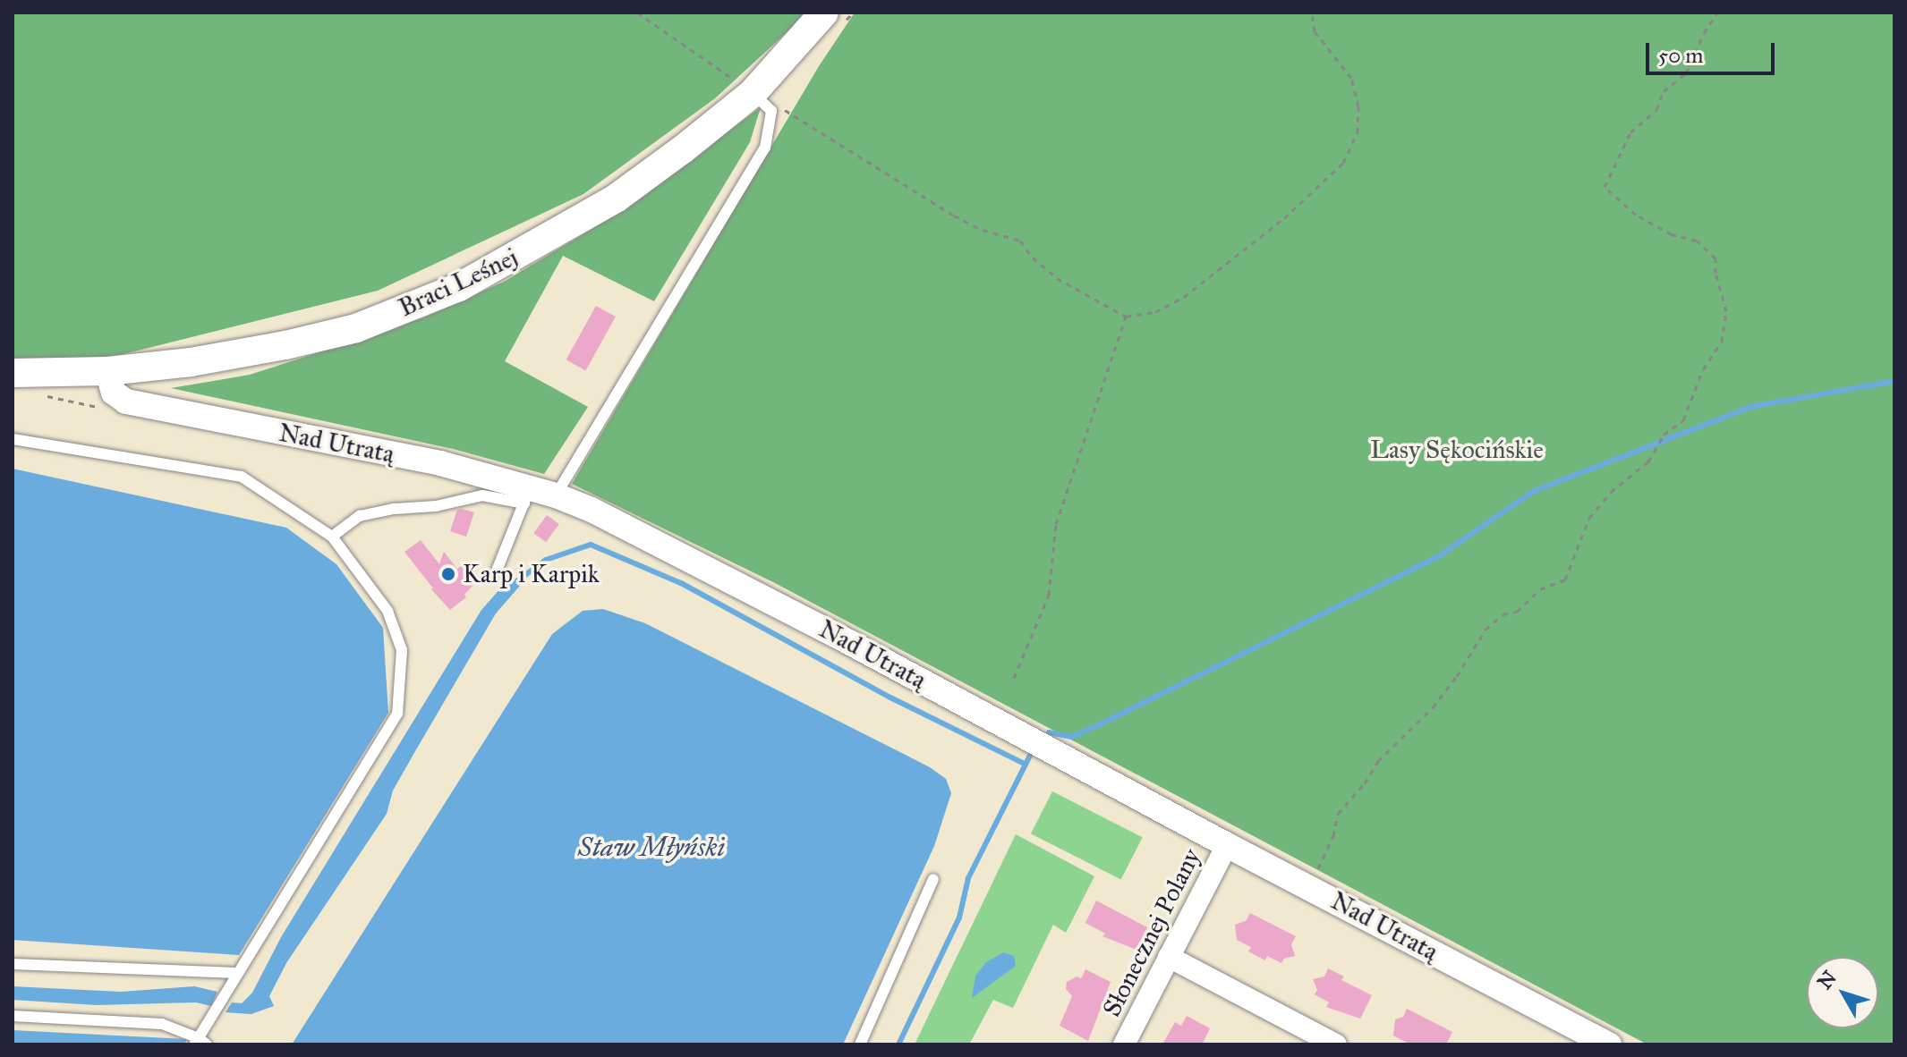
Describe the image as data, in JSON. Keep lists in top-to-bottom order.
{
  "streets": {
    "main road": ["Braci Leśnej"],
    "street": ["Nad Utratą", "Słonecznej Polany"]
  },
  "crossings": [
    ["Braci Leśnej", "Nad Utratą"],
    ["Nad Utratą", "Słonecznej Polany"]
  ],
  "water": ["Staw Młyński"],
  "parks": ["Lasy Sękocińskie"],
  "places": ["Karp i Karpik"],
  "scale_bar": "50 m",
  "north": "top left"
}
